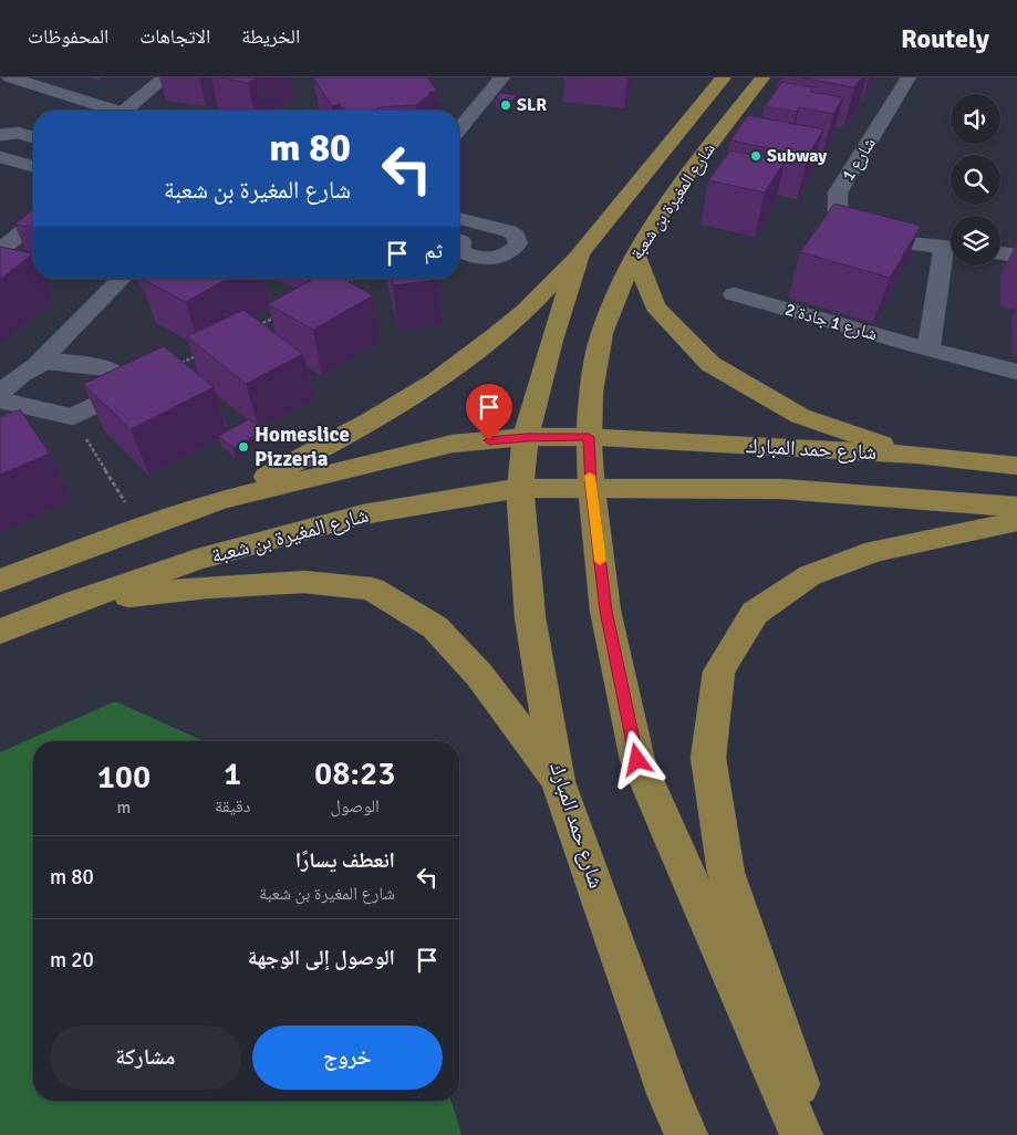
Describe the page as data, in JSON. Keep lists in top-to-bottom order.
{
  "streets": {
    "main road": ["شارع المغيرة بن شعبة", "شارع حمد المبارك"],
    "street": ["شارع 1", "شارع 1 جادة 2"]
  },
  "crossings": [
    ["شارع المغيرة بن شعبة", "شارع حمد المبارك"]
  ],
  "places": ["SLR", "Subway", "Homeslice Pizzeria"],
  "page": {
    "header": "Routely",
    "nav": ["الخريطة", "الاتجاهات", "المحفوظات"],
    "turn": ["80 m", "شارع المغيرة بن شعبة"],
    "then": "ثم",
    "eta": [
      "08:23",
      "الوصول",
      "1",
      "دقيقة",
      "100",
      "m"
    ],
    "list": [
      {
        "name": "انعطف يسارًا",
        "note": "شارع المغيرة بن شعبة",
        "value": "80 m"
      },
      {
        "name": "الوصول إلى الوجهة",
        "value": "20 m"
      }
    ],
    "buttons": ["خروج", "مشاركة"]
  }
}
